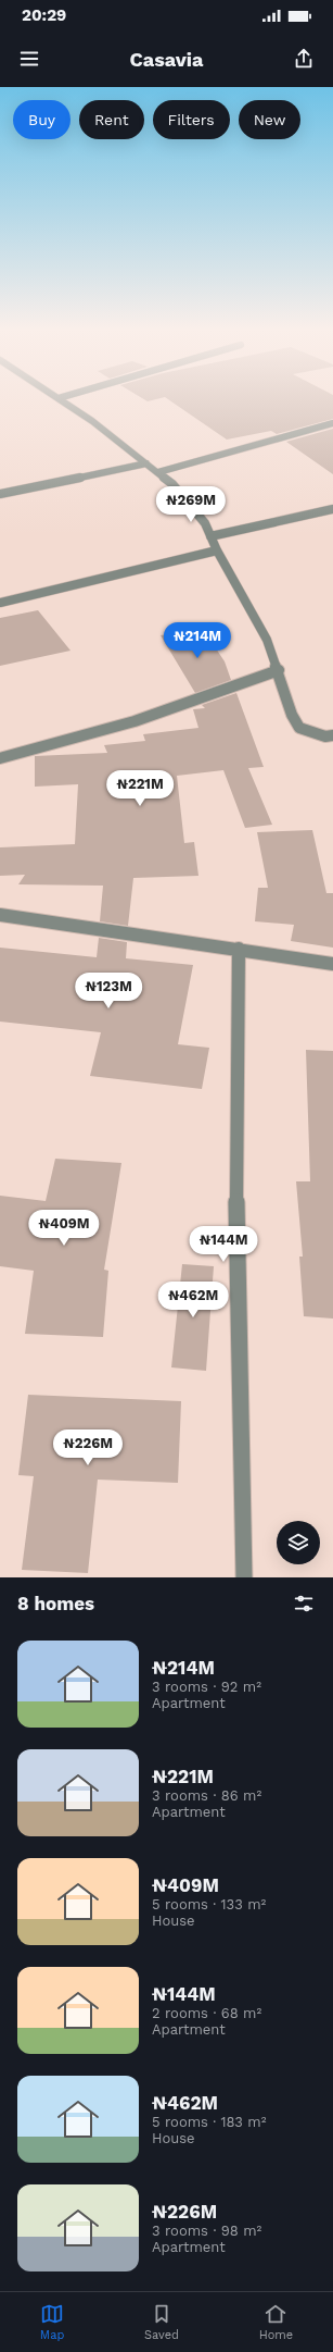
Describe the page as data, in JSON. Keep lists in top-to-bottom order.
{
  "page": {
    "status": "20:29",
    "header": "Casavia",
    "chip": [
      "Buy",
      "Rent",
      "Filters",
      "New"
    ],
    "price": [
      "₦269M",
      "₦214M",
      "₦221M",
      "₦123M",
      "₦409M",
      "₦144M",
      "₦462M",
      "₦226M"
    ],
    "heading": "8 homes",
    "list": [
      {
        "name": "₦214M",
        "note": "3 rooms · 92 m² · Apartment"
      },
      {
        "name": "₦221M",
        "note": "3 rooms · 86 m² · Apartment"
      },
      {
        "name": "₦409M",
        "note": "5 rooms · 133 m² · House"
      },
      {
        "name": "₦144M",
        "note": "2 rooms · 68 m² · Apartment"
      },
      {
        "name": "₦462M",
        "note": "5 rooms · 183 m² · House"
      },
      {
        "name": "₦226M",
        "note": "3 rooms · 98 m² · Apartment"
      }
    ],
    "tabs": ["Map", "Saved", "Home"]
  }
}
